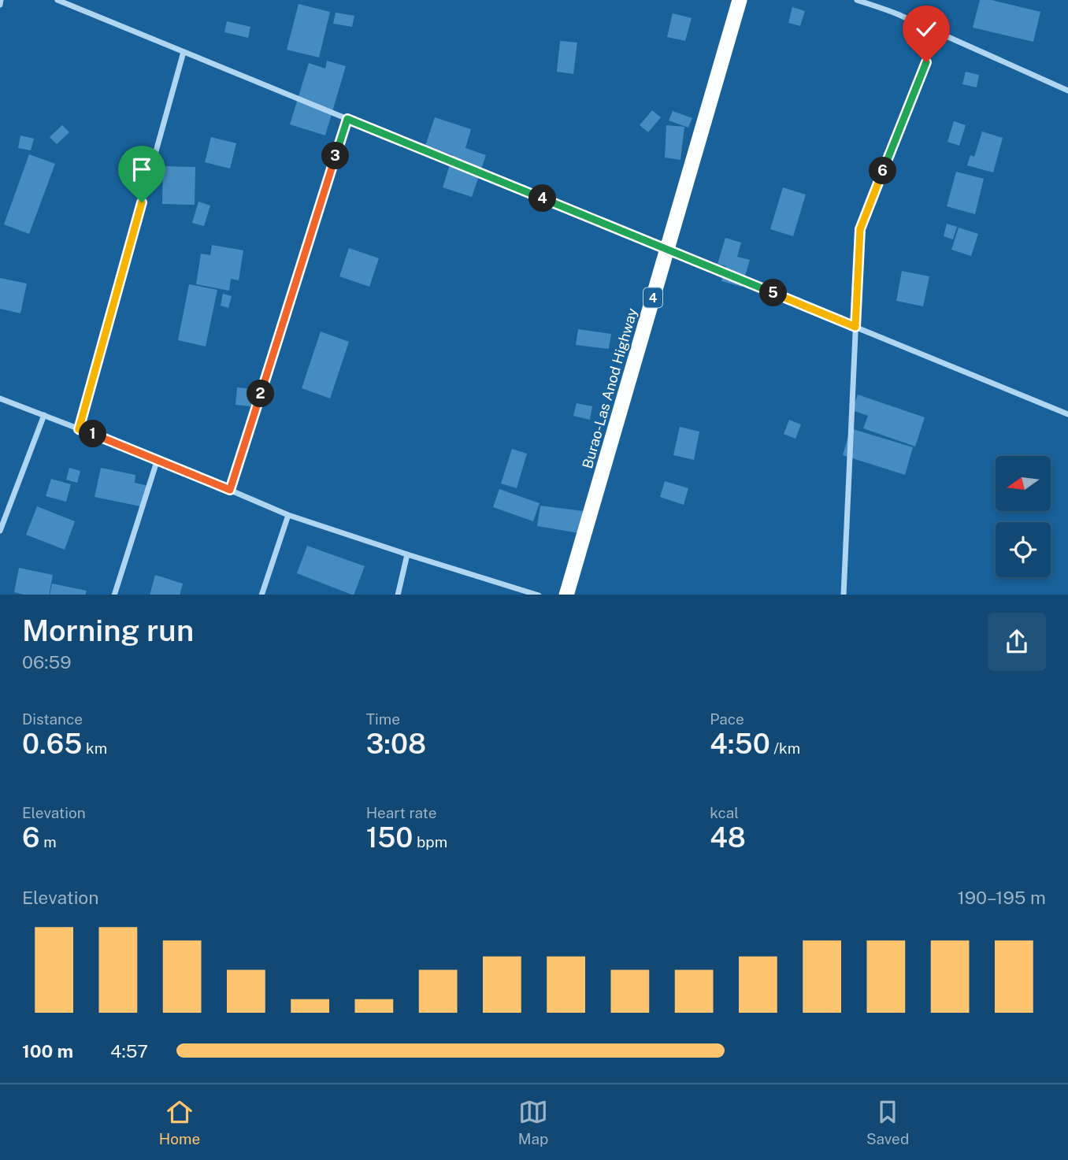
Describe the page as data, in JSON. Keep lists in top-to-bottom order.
{
  "streets": {
    "highway": ["4", "Burao-Las Anod Highway"]
  },
  "north": "left",
  "page": {
    "pins": [
      "3",
      "6",
      "4",
      "5",
      "2",
      "1"
    ],
    "heading": ["Morning run", "06:59"],
    "stats": [
      ["Distance", "0.65 km"],
      ["Time", "3:08"],
      ["Pace", "4:50 /km"],
      ["Elevation", "6 m"],
      ["Heart rate", "150 bpm"],
      ["kcal", "48"]
    ],
    "chart": ["Elevation", "190–195 m"],
    "list": [
      {
        "name": "100 m",
        "note": "4:57"
      }
    ],
    "tabs": ["Home", "Map", "Saved"]
  }
}
